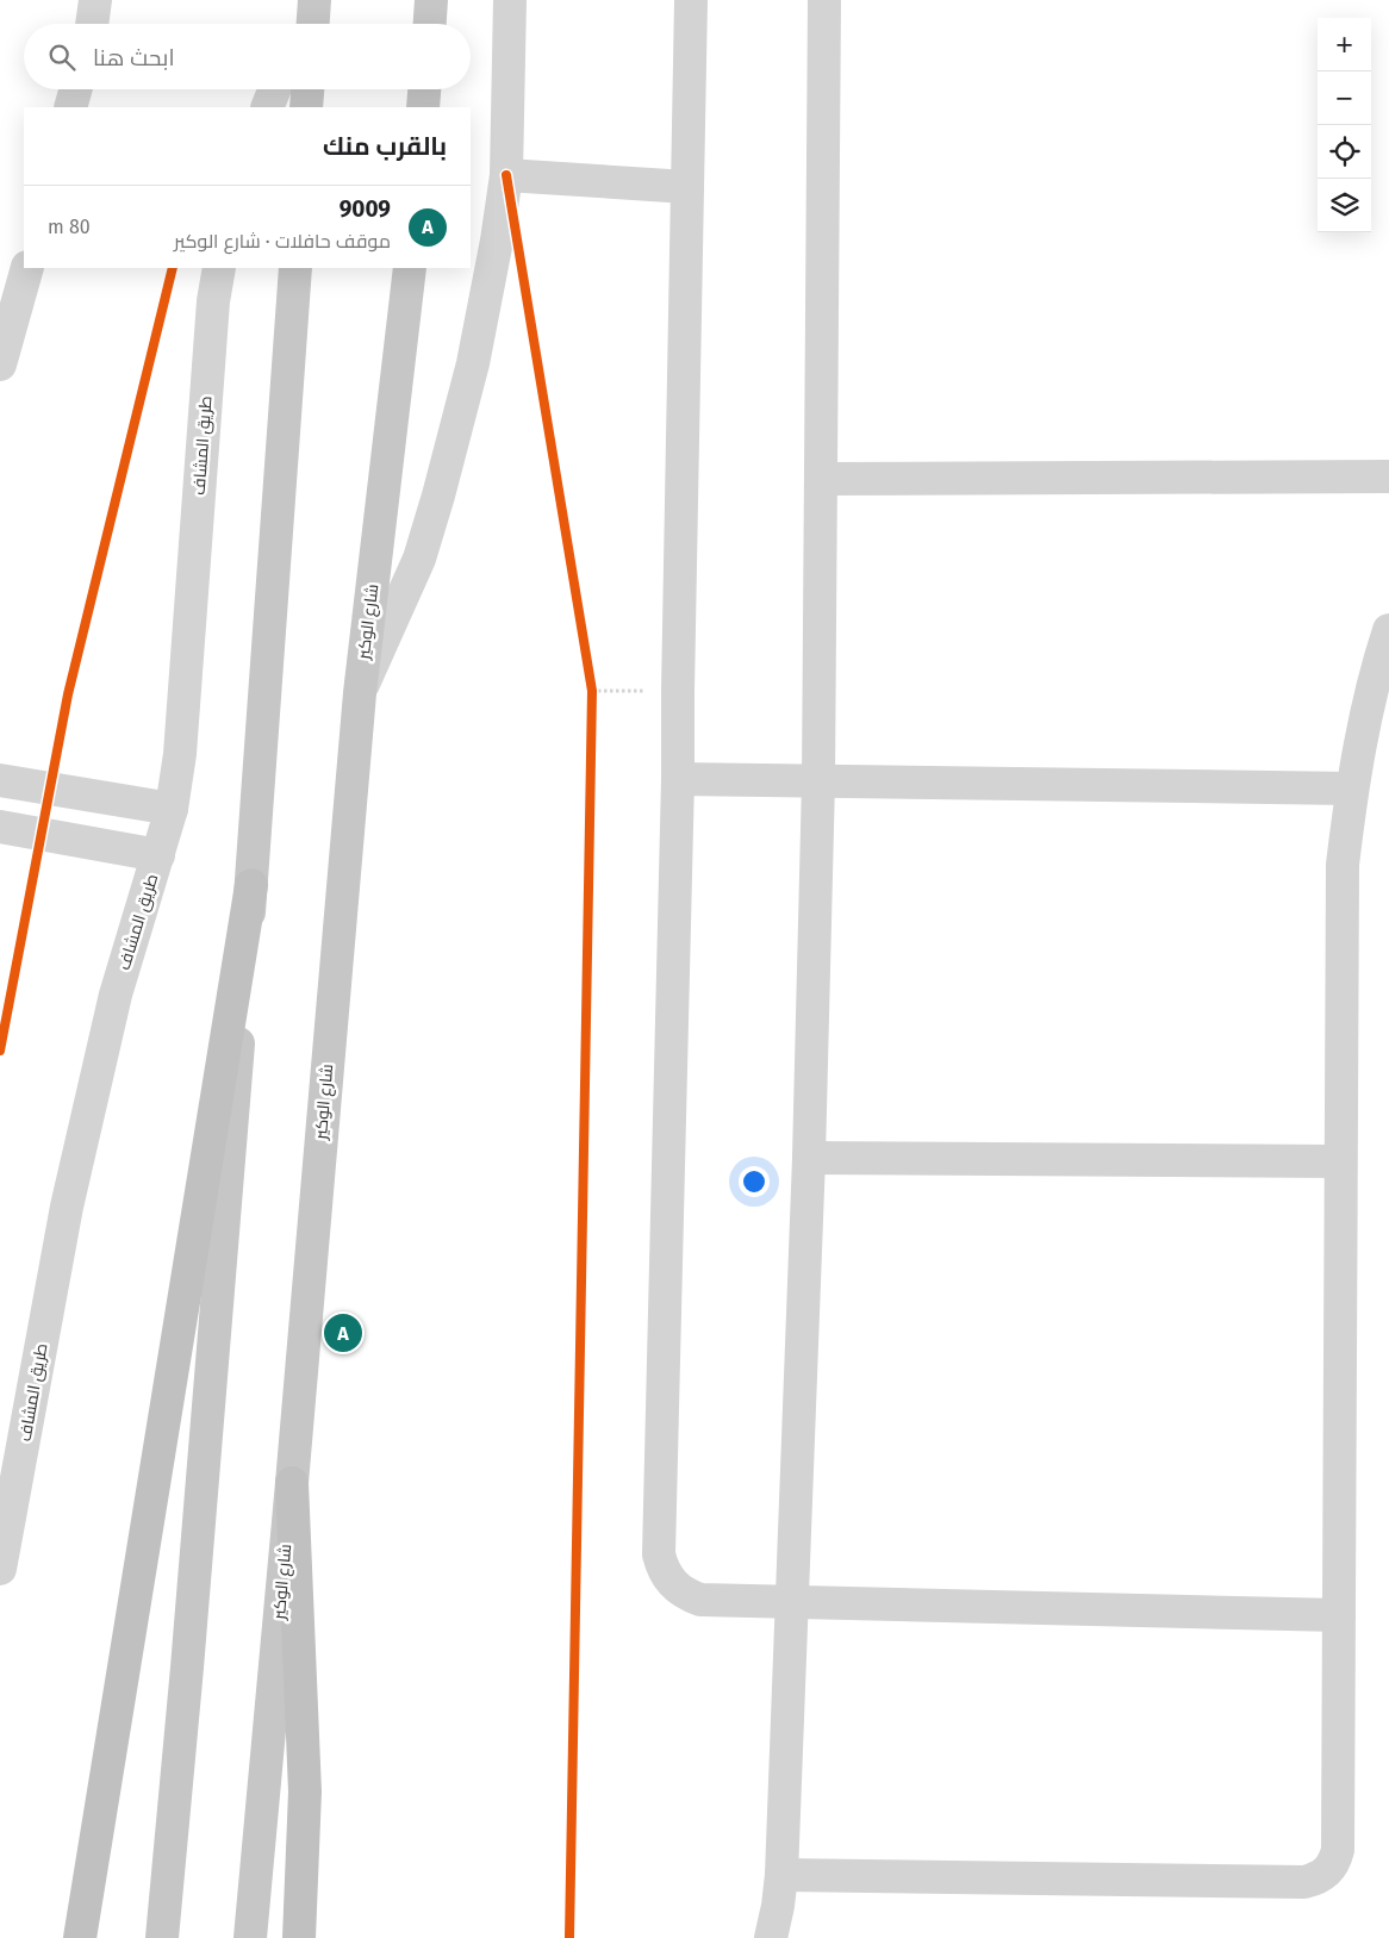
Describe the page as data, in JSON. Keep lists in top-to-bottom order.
{
  "streets": {
    "main road": ["شارع الوكير"],
    "street": ["طريق المشاف"]
  },
  "page": {
    "map_buttons": ["+", "−"],
    "search": "ابحث هنا",
    "heading": "بالقرب منك",
    "list": [
      {
        "mark": "A",
        "name": "9009",
        "note": "موقف حافلات · شارع الوكير",
        "value": "80 m"
      }
    ],
    "pins": "A"
  }
}
